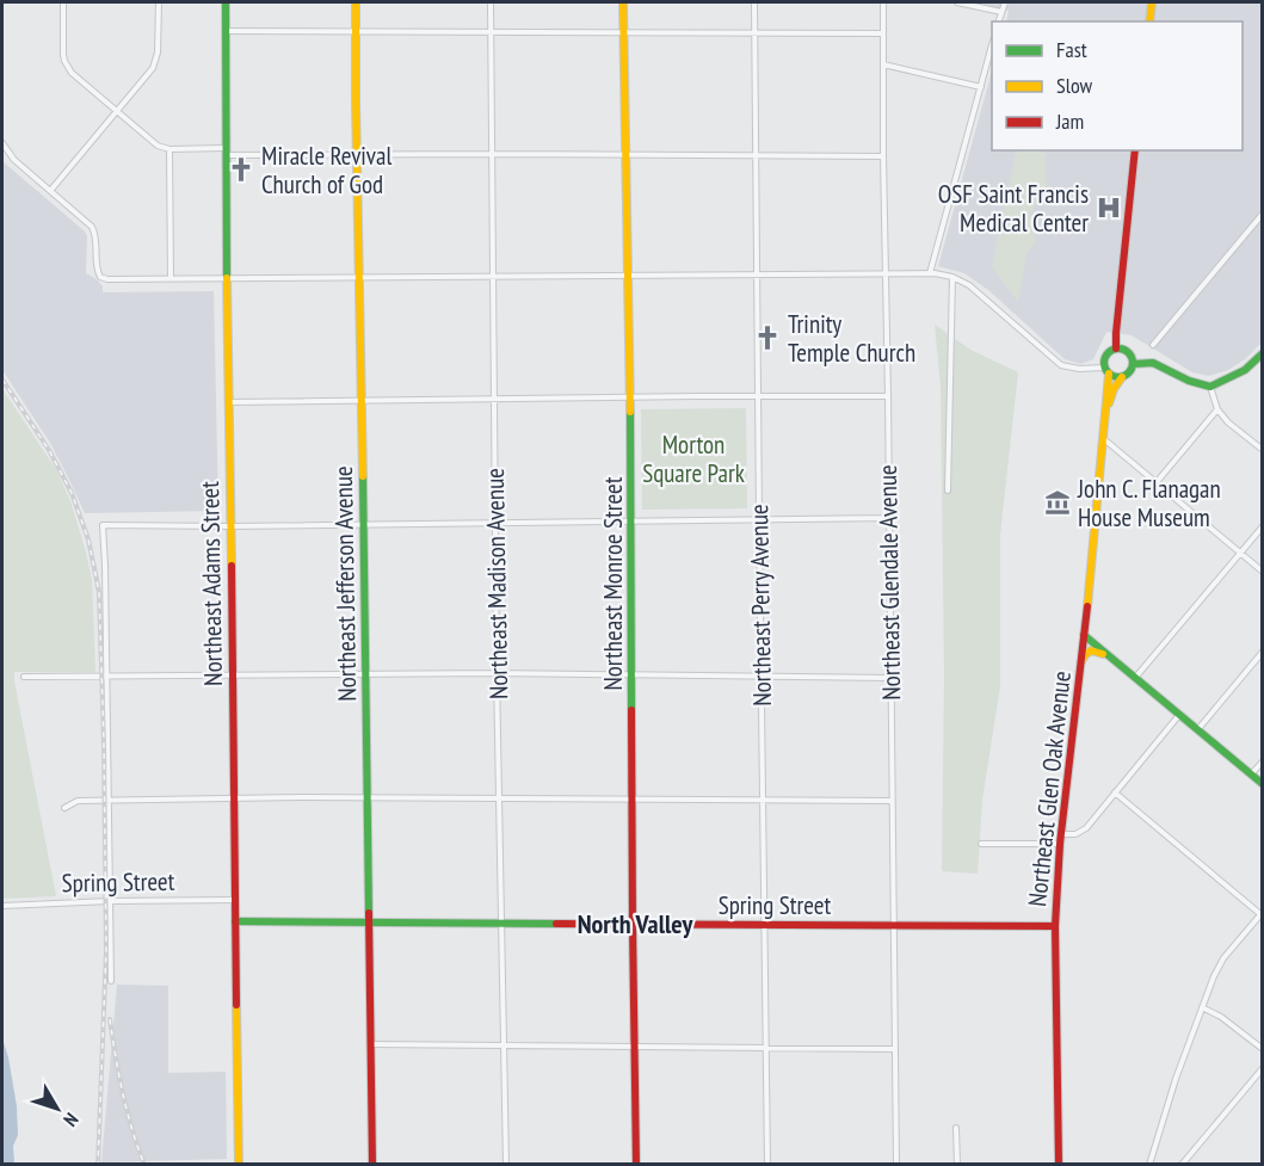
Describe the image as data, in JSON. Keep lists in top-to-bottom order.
{
  "streets": {
    "street": [
      "Northeast Glendale Avenue",
      "Northeast Adams Street",
      "Northeast Jefferson Avenue",
      "Northeast Madison Avenue",
      "Northeast Monroe Street",
      "Northeast Perry Avenue",
      "Northeast Glen Oak Avenue",
      "Spring Street"
    ]
  },
  "crossings": [
    ["Northeast Glendale Avenue", "Spring Street"],
    ["Northeast Adams Street", "Spring Street"],
    ["Northeast Jefferson Avenue", "Spring Street"],
    ["Northeast Madison Avenue", "Spring Street"],
    ["Northeast Monroe Street", "Spring Street"],
    ["Northeast Perry Avenue", "Spring Street"],
    ["Northeast Glen Oak Avenue", "Spring Street"]
  ],
  "districts": ["North Valley"],
  "parks": ["Morton Square Park"],
  "places": {
    "church": ["Miracle Revival Church of God", "Trinity Temple Church"],
    "hospital": ["OSF Saint Francis Medical Center"],
    "museum": ["John C. Flanagan House Museum"]
  },
  "legend": ["Fast", "Slow", "Jam"],
  "north": "bottom right"
}
